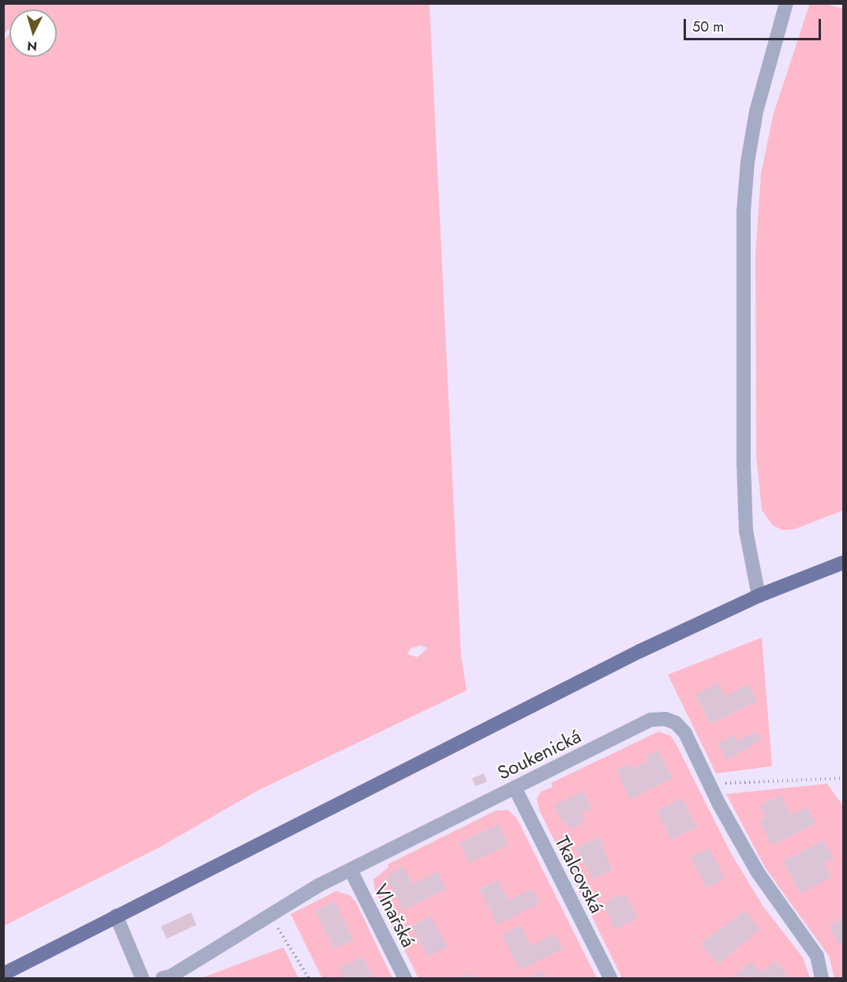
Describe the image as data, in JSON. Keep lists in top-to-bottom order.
{
  "streets": {
    "street": ["Soukenická", "Tkalcovská", "Vlnařská"]
  },
  "crossings": [
    ["Soukenická", "Tkalcovská"],
    ["Soukenická", "Vlnařská"]
  ],
  "scale_bar": "50 m",
  "north": "bottom"
}
